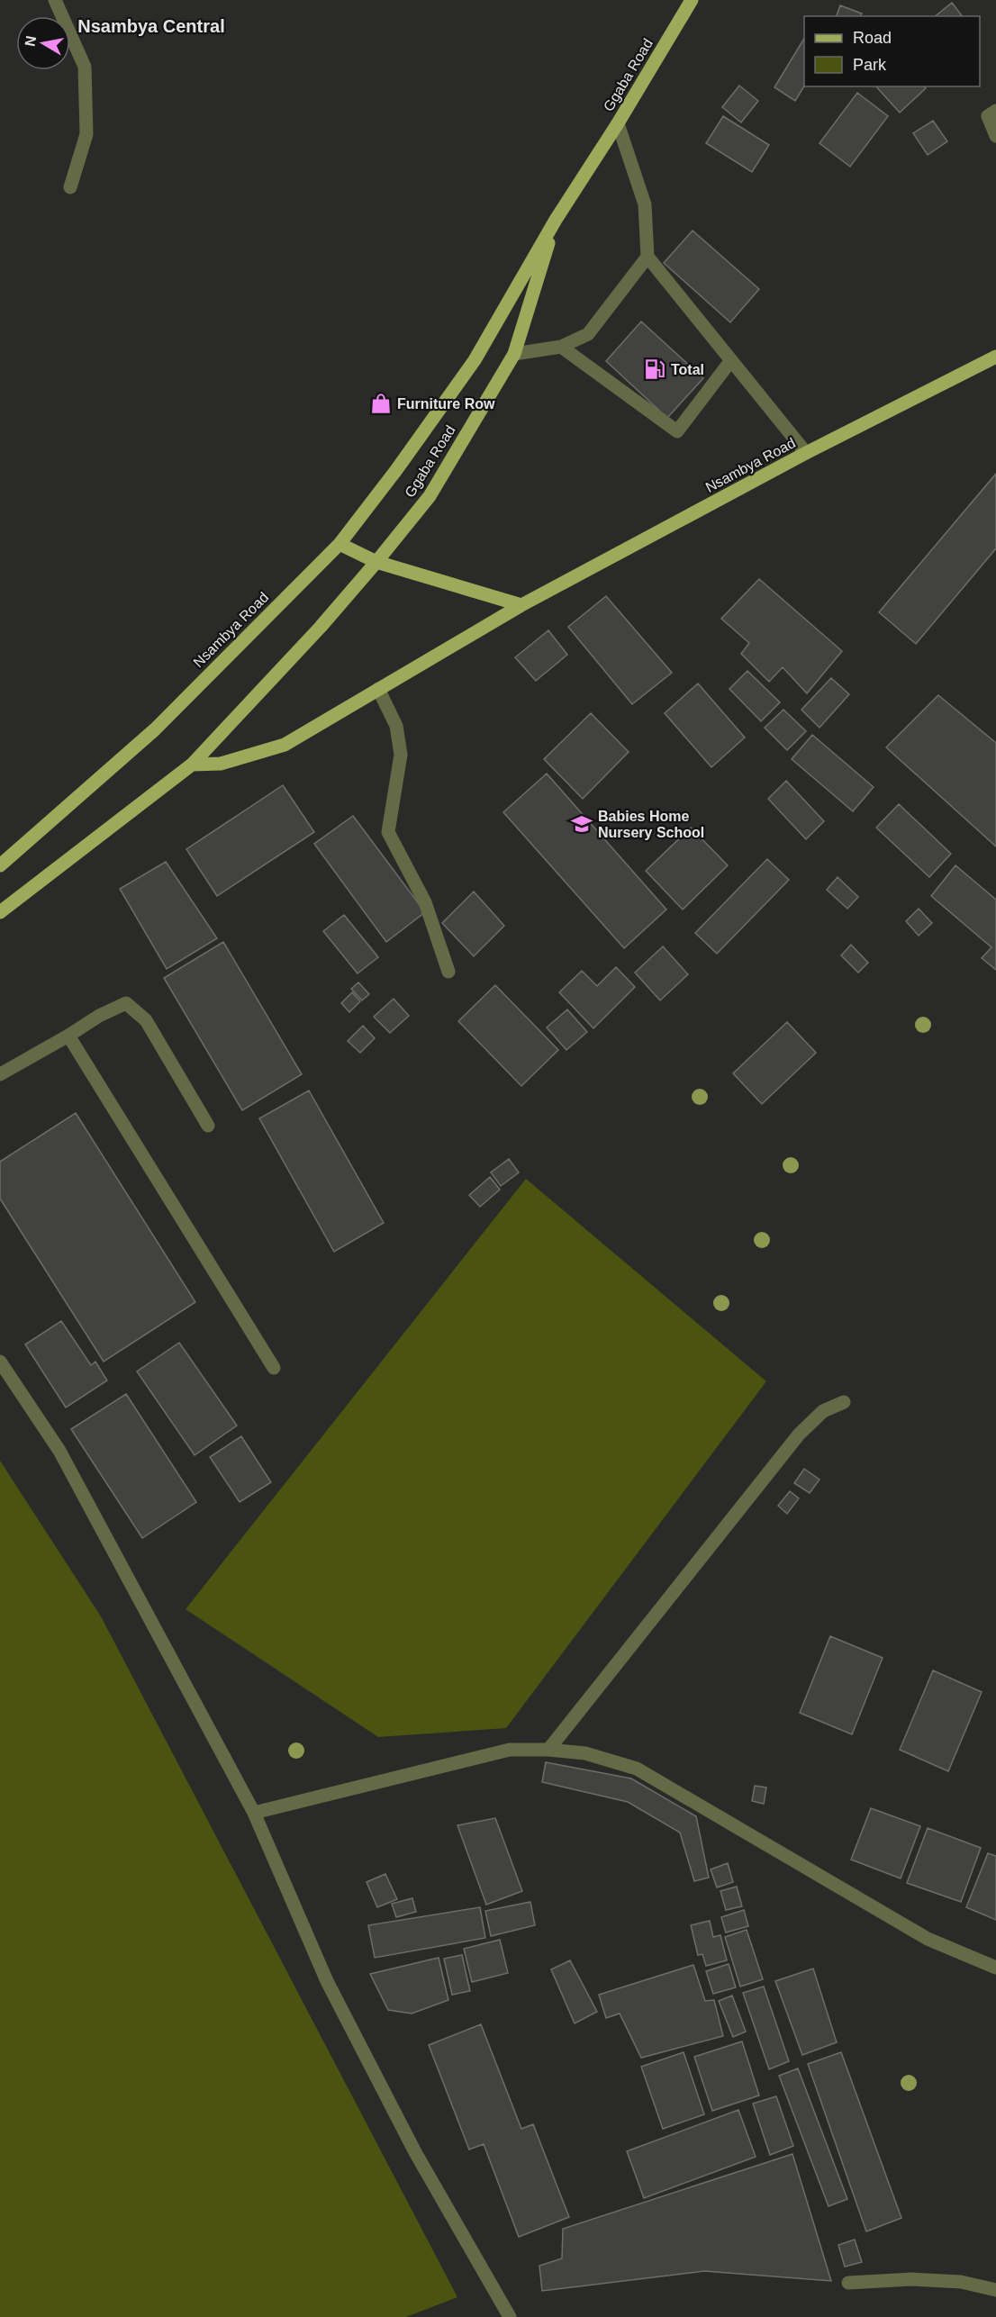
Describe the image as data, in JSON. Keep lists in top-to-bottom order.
{
  "streets": {
    "main road": ["Ggaba Road", "Nsambya Road"]
  },
  "crossings": [
    ["Ggaba Road", "Nsambya Road"]
  ],
  "districts": ["Nsambya Central"],
  "places": {
    "fuel station": ["Total"],
    "shop": ["Furniture Row"],
    "school or university": ["Babies Home Nursery School"]
  },
  "legend": ["Road", "Park"],
  "north": "left"
}
